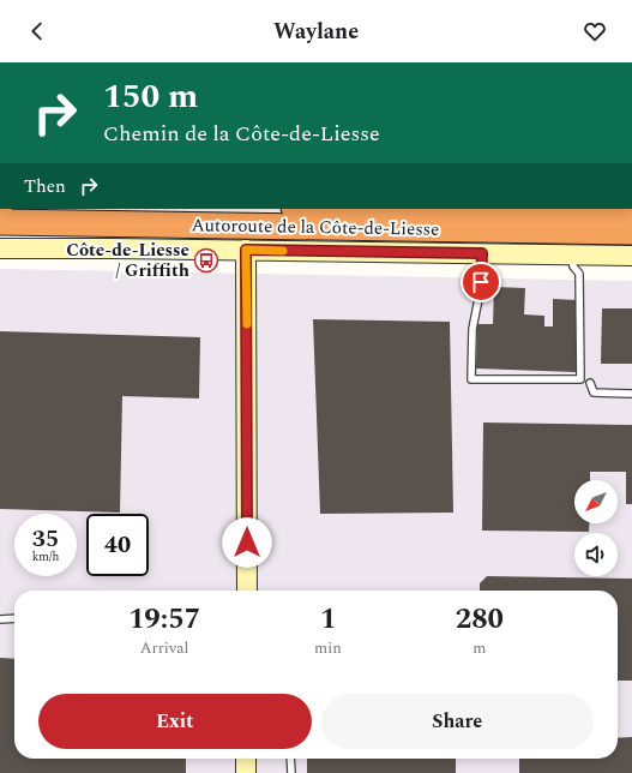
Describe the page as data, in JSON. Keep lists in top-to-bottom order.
{
  "streets": {
    "highway": ["Autoroute de la Côte-de-Liesse"]
  },
  "places": {
    "bus stop": ["Côte-de-Liesse / Griffith"]
  },
  "north": "bottom left",
  "page": {
    "header": "Waylane",
    "turn": ["150 m", "Chemin de la Côte-de-Liesse"],
    "then": "Then",
    "speed": "35 km/h",
    "limit": "40",
    "eta": [
      "19:57",
      "Arrival",
      "1",
      "min",
      "280",
      "m"
    ],
    "buttons": ["Exit", "Share"]
  }
}
